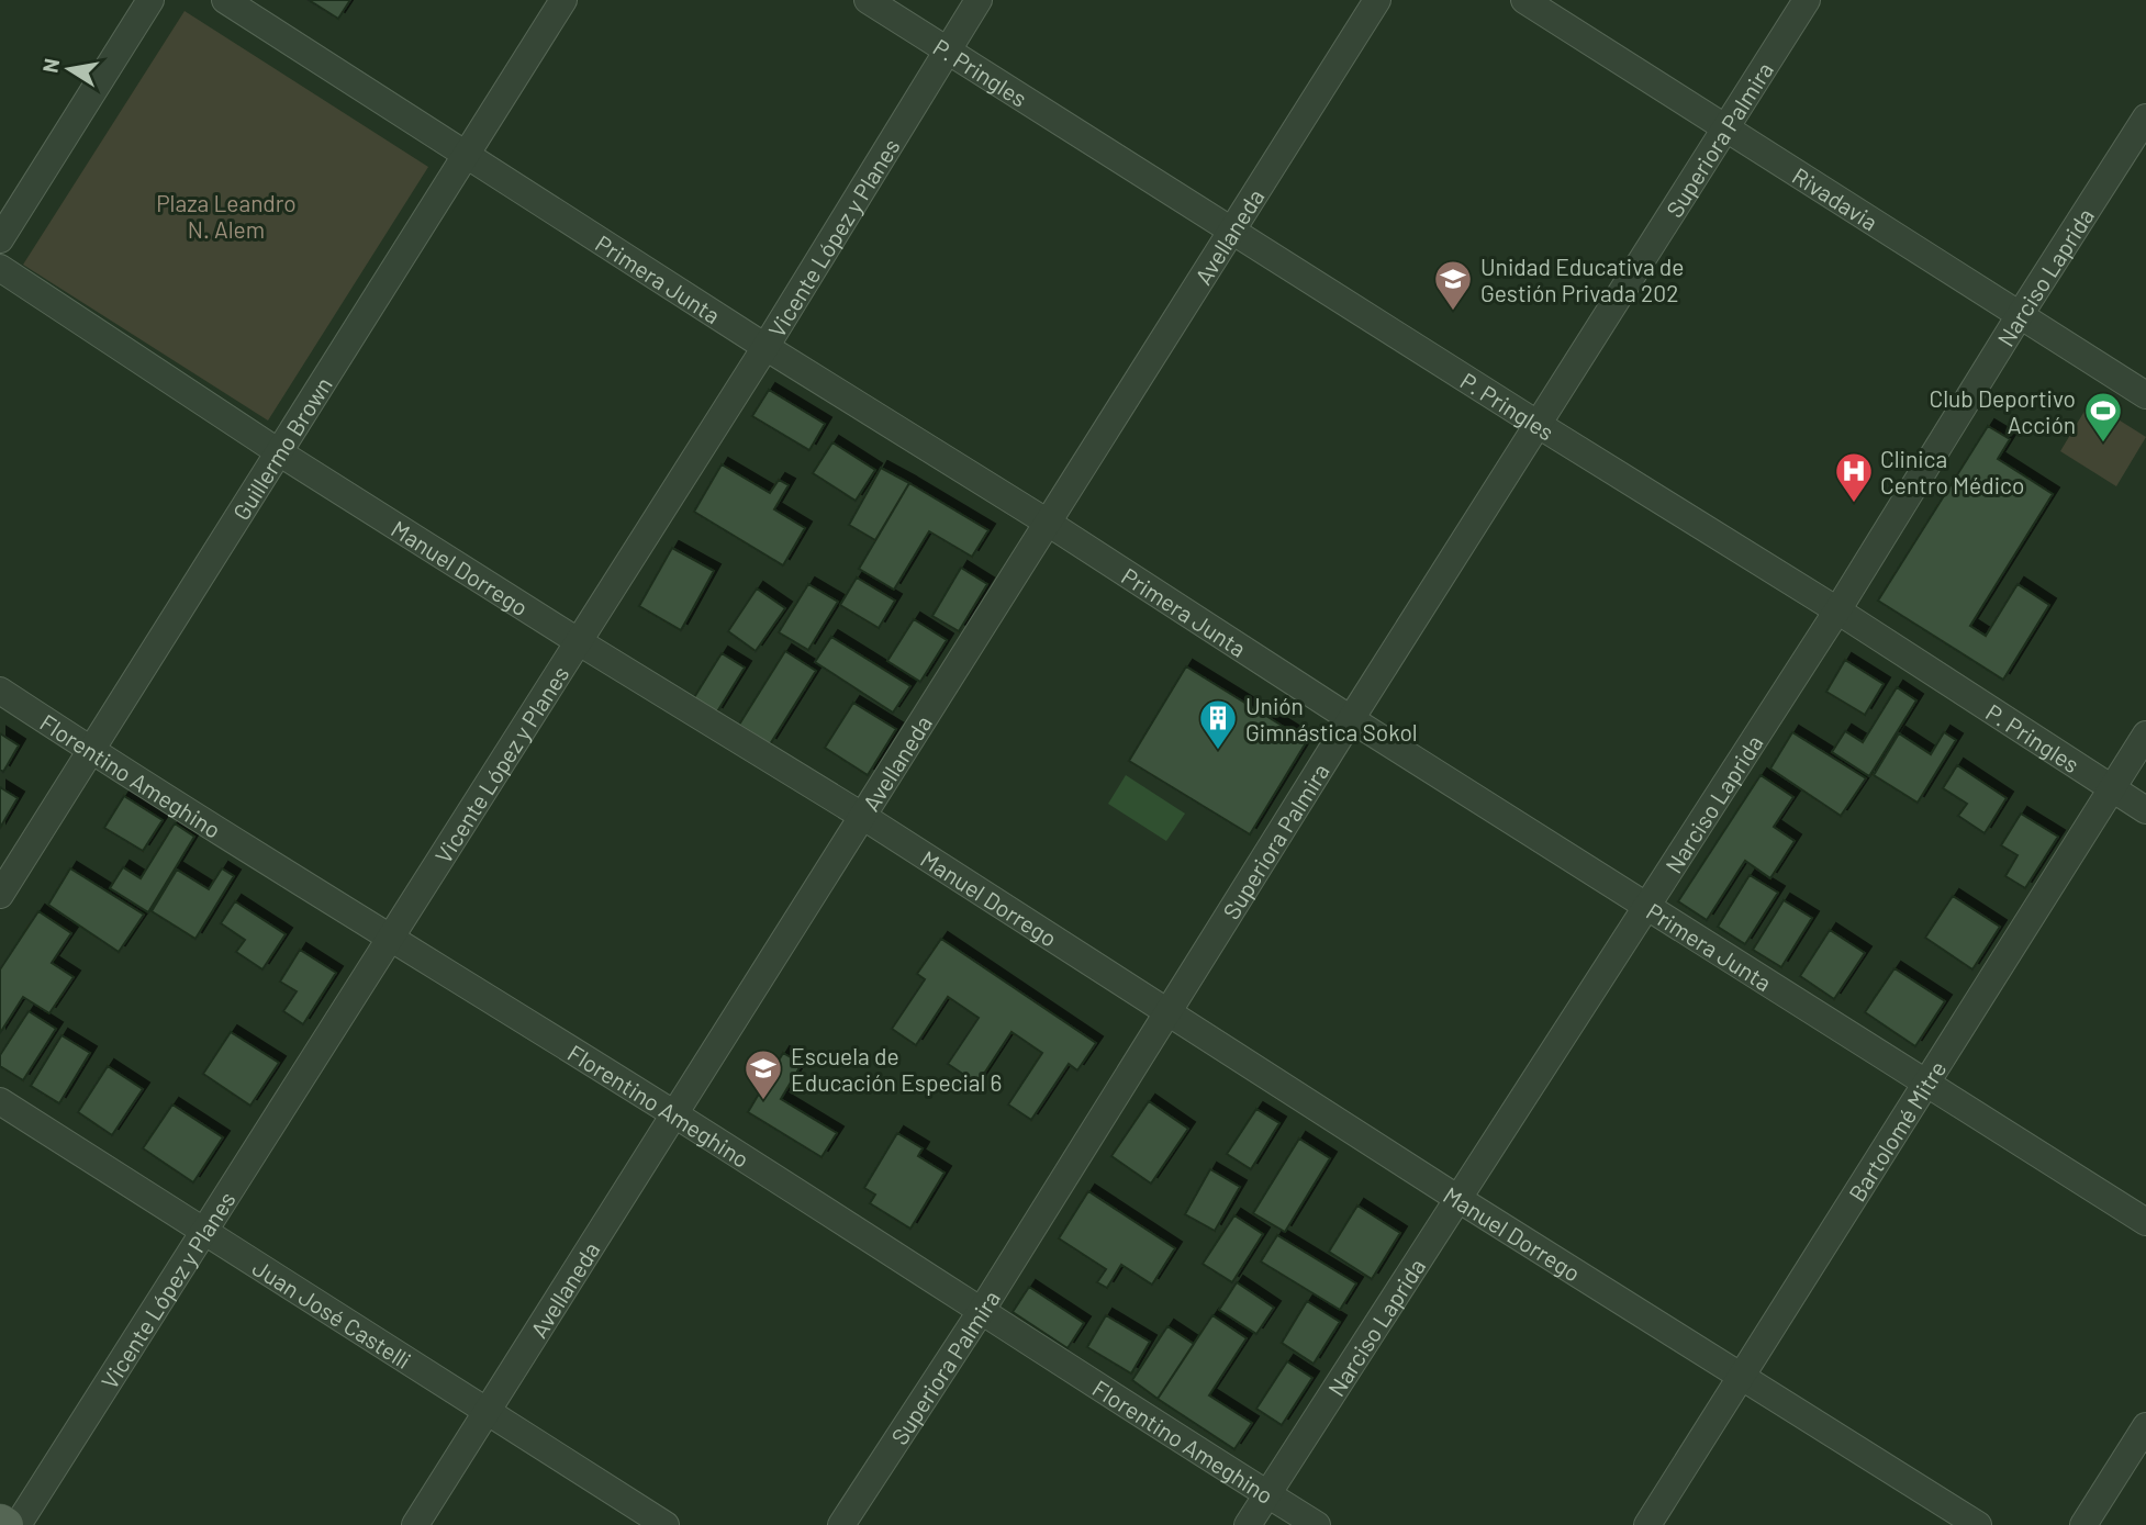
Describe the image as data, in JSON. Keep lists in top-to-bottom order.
{
  "streets": {
    "street": [
      "P. Pringles",
      "Superiora Palmira",
      "Rivadavia",
      "Avellaneda",
      "Vicente López y Planes",
      "Primera Junta",
      "Narciso Laprida",
      "Guillermo Brown",
      "Manuel Dorrego",
      "Florentino Ameghino",
      "Bartolomé Mitre",
      "Juan José Castelli"
    ]
  },
  "crossings": [
    ["P. Pringles", "Superiora Palmira"],
    ["P. Pringles", "Avellaneda"],
    ["P. Pringles", "Vicente López y Planes"],
    ["P. Pringles", "Narciso Laprida"],
    ["P. Pringles", "Bartolomé Mitre"],
    ["Superiora Palmira", "Rivadavia"],
    ["Superiora Palmira", "Primera Junta"],
    ["Superiora Palmira", "Manuel Dorrego"],
    ["Superiora Palmira", "Florentino Ameghino"],
    ["Rivadavia", "Narciso Laprida"],
    ["Avellaneda", "Primera Junta"],
    ["Avellaneda", "Manuel Dorrego"],
    ["Avellaneda", "Florentino Ameghino"],
    ["Avellaneda", "Juan José Castelli"],
    ["Vicente López y Planes", "Primera Junta"],
    ["Vicente López y Planes", "Manuel Dorrego"],
    ["Vicente López y Planes", "Florentino Ameghino"],
    ["Vicente López y Planes", "Juan José Castelli"],
    ["Primera Junta", "Narciso Laprida"],
    ["Primera Junta", "Guillermo Brown"],
    ["Primera Junta", "Bartolomé Mitre"],
    ["Narciso Laprida", "Manuel Dorrego"],
    ["Narciso Laprida", "Florentino Ameghino"],
    ["Guillermo Brown", "Manuel Dorrego"],
    ["Guillermo Brown", "Florentino Ameghino"],
    ["Manuel Dorrego", "Bartolomé Mitre"]
  ],
  "parks": ["Plaza Leandro N. Alem"],
  "places": {
    "school or university": ["Unidad Educativa de Gestión Privada 202", "Escuela de Educación Especial 6"],
    "sports": ["Club Deportivo Acción"],
    "hospital": ["Clinica Centro Médico"],
    "building": ["Unión Gimnástica Sokol"]
  },
  "north": "left"
}
